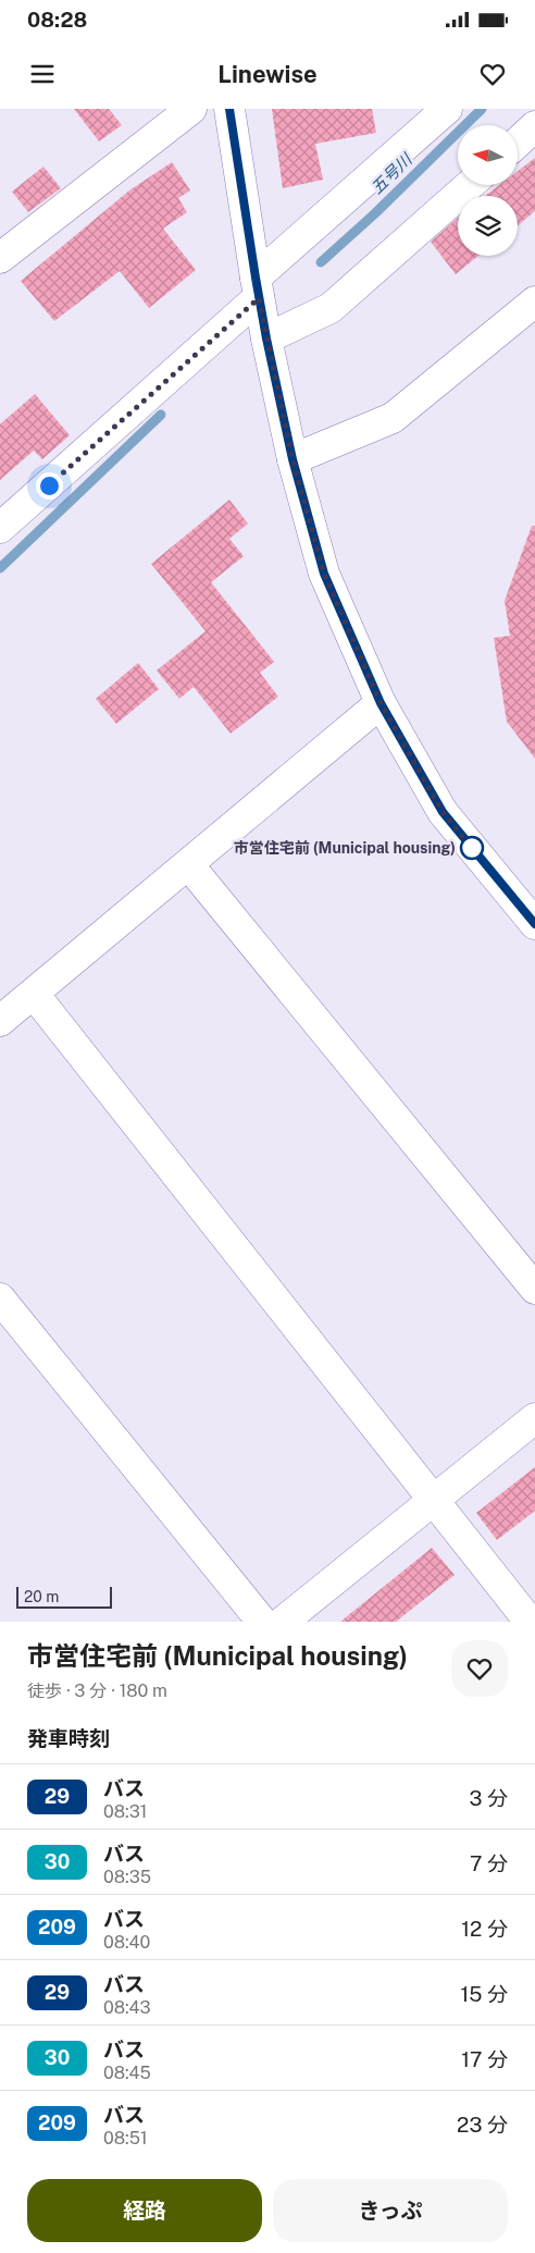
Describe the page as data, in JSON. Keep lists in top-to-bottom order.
{
  "water": ["五号川"],
  "places": ["市営住宅前 (Municipal housing)"],
  "lines": ["bus line 29"],
  "scale_bar": "20 m",
  "north": "left",
  "page": {
    "status": "08:28",
    "header": "Linewise",
    "scale": "20 m",
    "heading": [
      ["市営住宅前 (Municipal housing)", "徒歩 · 3 分 · 180 m"],
      "発車時刻"
    ],
    "list": [
      {
        "mark": "29",
        "name": "バス",
        "note": "08:31",
        "value": "3 分"
      },
      {
        "mark": "30",
        "name": "バス",
        "note": "08:35",
        "value": "7 分"
      },
      {
        "mark": "209",
        "name": "バス",
        "note": "08:40",
        "value": "12 分"
      },
      {
        "mark": "29",
        "name": "バス",
        "note": "08:43",
        "value": "15 分"
      },
      {
        "mark": "30",
        "name": "バス",
        "note": "08:45",
        "value": "17 分"
      },
      {
        "mark": "209",
        "name": "バス",
        "note": "08:51",
        "value": "23 分"
      }
    ],
    "buttons": ["経路", "きっぷ"]
  }
}
